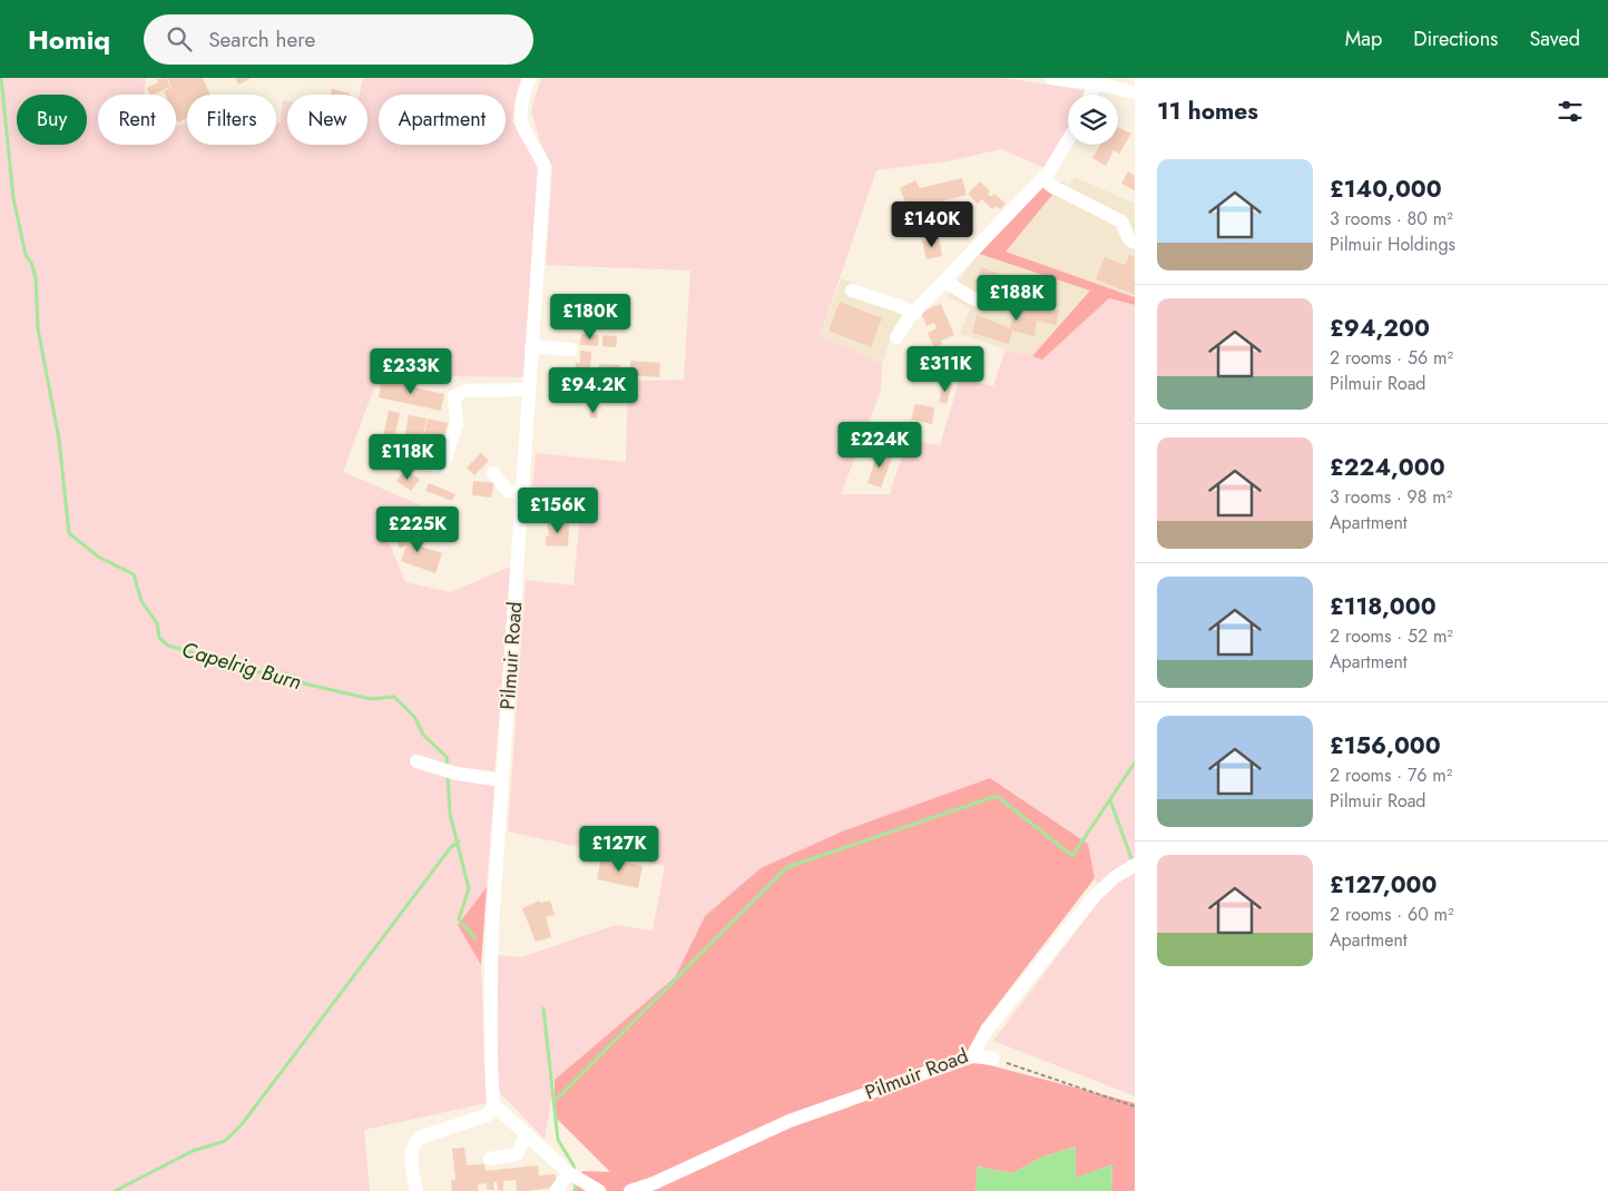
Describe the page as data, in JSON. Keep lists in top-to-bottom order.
{
  "streets": {
    "street": ["Pilmuir Road"]
  },
  "water": ["Capelrig Burn"],
  "page": {
    "header": "Homiq",
    "search": "Search here",
    "nav": ["Map", "Directions", "Saved"],
    "heading": "11 homes",
    "chip": [
      "Buy",
      "Rent",
      "Filters",
      "New",
      "Apartment"
    ],
    "list": [
      {
        "name": "£140,000",
        "note": "3 rooms · 80 m² · Pilmuir Holdings"
      },
      {
        "name": "£94,200",
        "note": "2 rooms · 56 m² · Pilmuir Road"
      },
      {
        "name": "£224,000",
        "note": "3 rooms · 98 m² · Apartment"
      },
      {
        "name": "£118,000",
        "note": "2 rooms · 52 m² · Apartment"
      },
      {
        "name": "£156,000",
        "note": "2 rooms · 76 m² · Pilmuir Road"
      },
      {
        "name": "£127,000",
        "note": "2 rooms · 60 m² · Apartment"
      }
    ],
    "price": [
      "£140K",
      "£188K",
      "£180K",
      "£311K",
      "£233K",
      "£94.2K",
      "£224K",
      "£118K",
      "£156K",
      "£225K",
      "£127K"
    ]
  }
}
